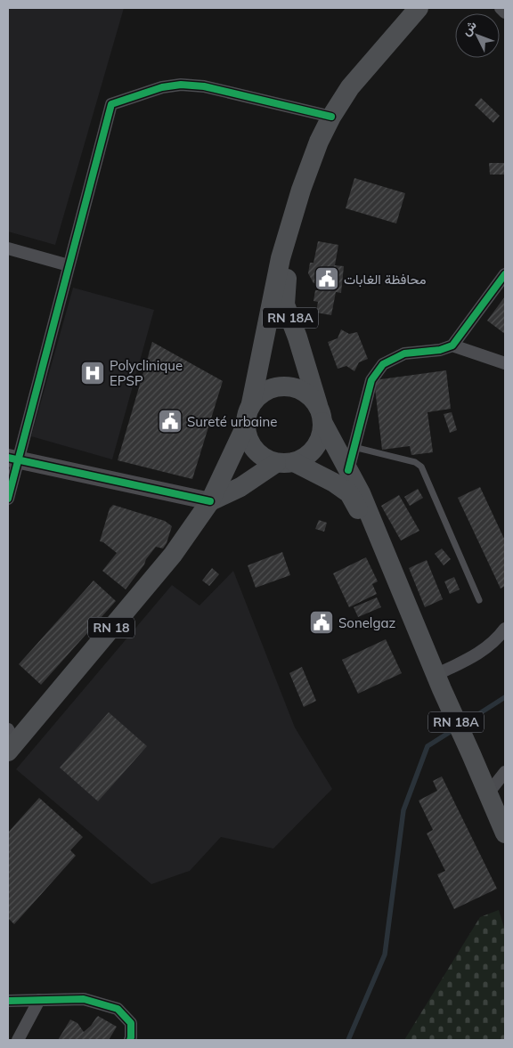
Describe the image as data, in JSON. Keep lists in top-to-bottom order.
{
  "streets": {
    "main road": ["RN 18A", "RN 18"]
  },
  "crossings": [
    ["RN 18A", "RN 18"]
  ],
  "places": {
    "public building": ["محافظة الغابات", "Sureté urbaine", "Sonelgaz"],
    "hospital": ["Polyclinique EPSP"]
  },
  "north": "top left"
}
